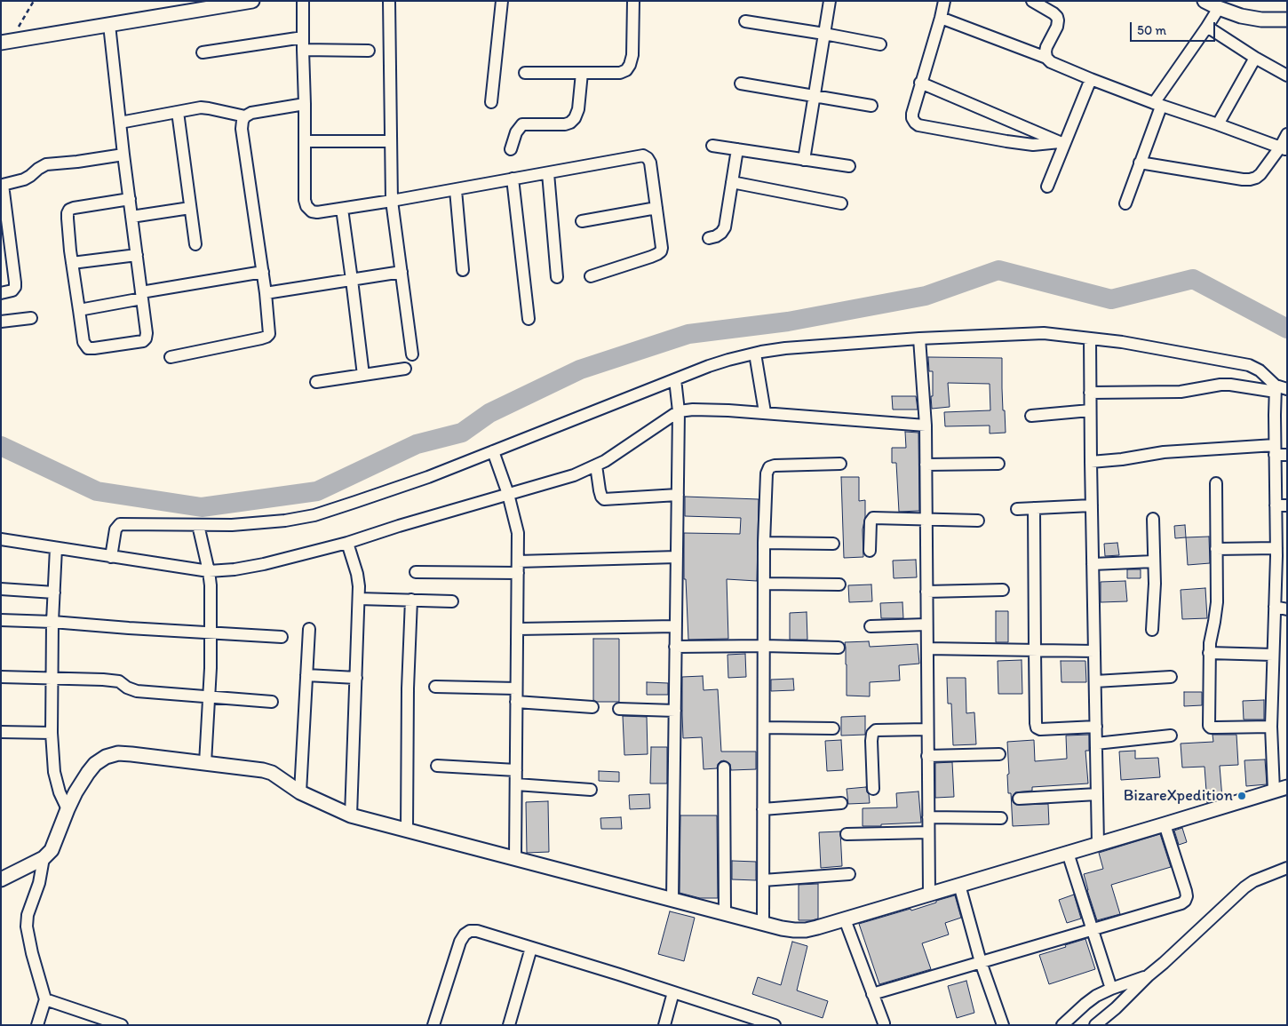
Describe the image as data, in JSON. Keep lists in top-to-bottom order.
{
  "places": ["BizareXpedition"],
  "scale_bar": "50 m"
}
